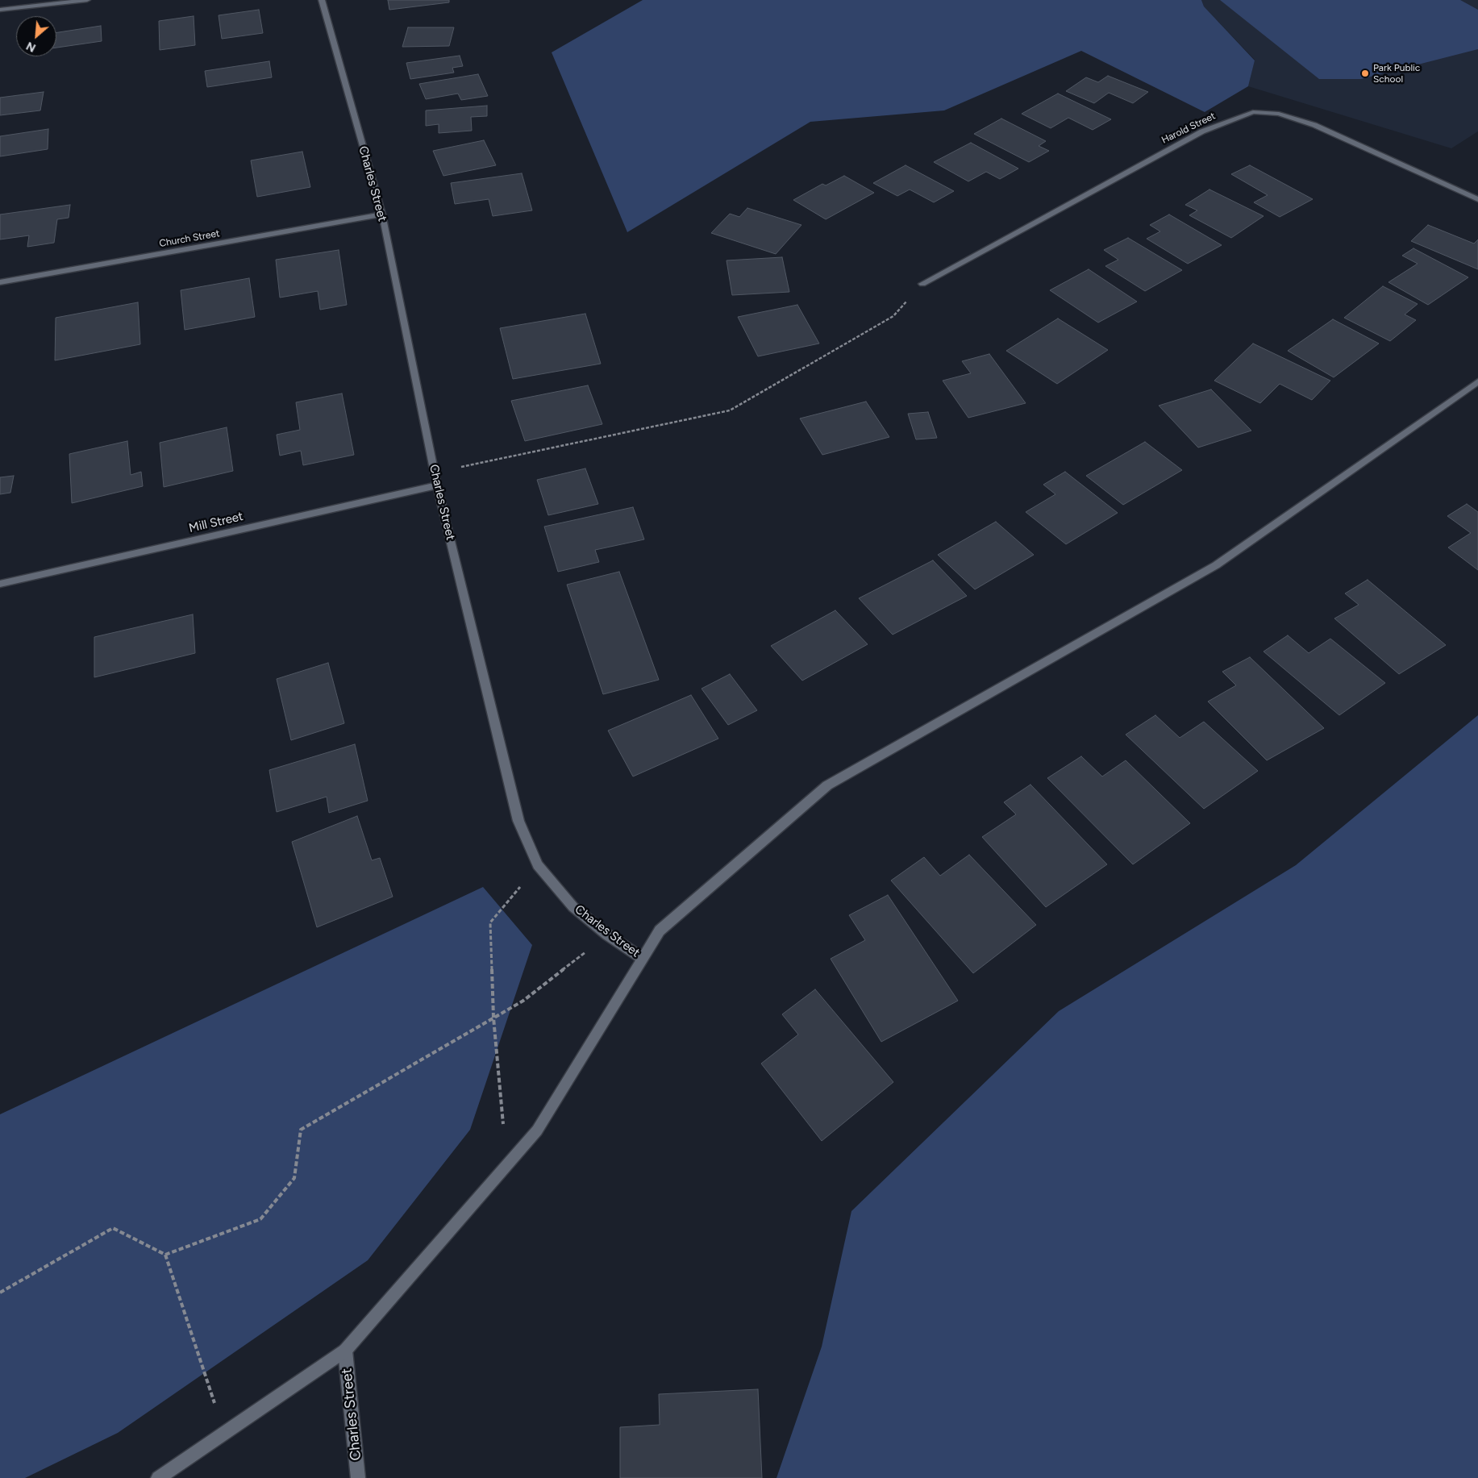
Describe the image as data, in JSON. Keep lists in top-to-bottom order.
{
  "streets": {
    "street": [
      "Harold Street",
      "Charles Street",
      "Church Street",
      "Mill Street"
    ]
  },
  "crossings": [
    ["Charles Street", "Church Street"],
    ["Charles Street", "Mill Street"]
  ],
  "places": ["Park Public School"],
  "north": "bottom left"
}
